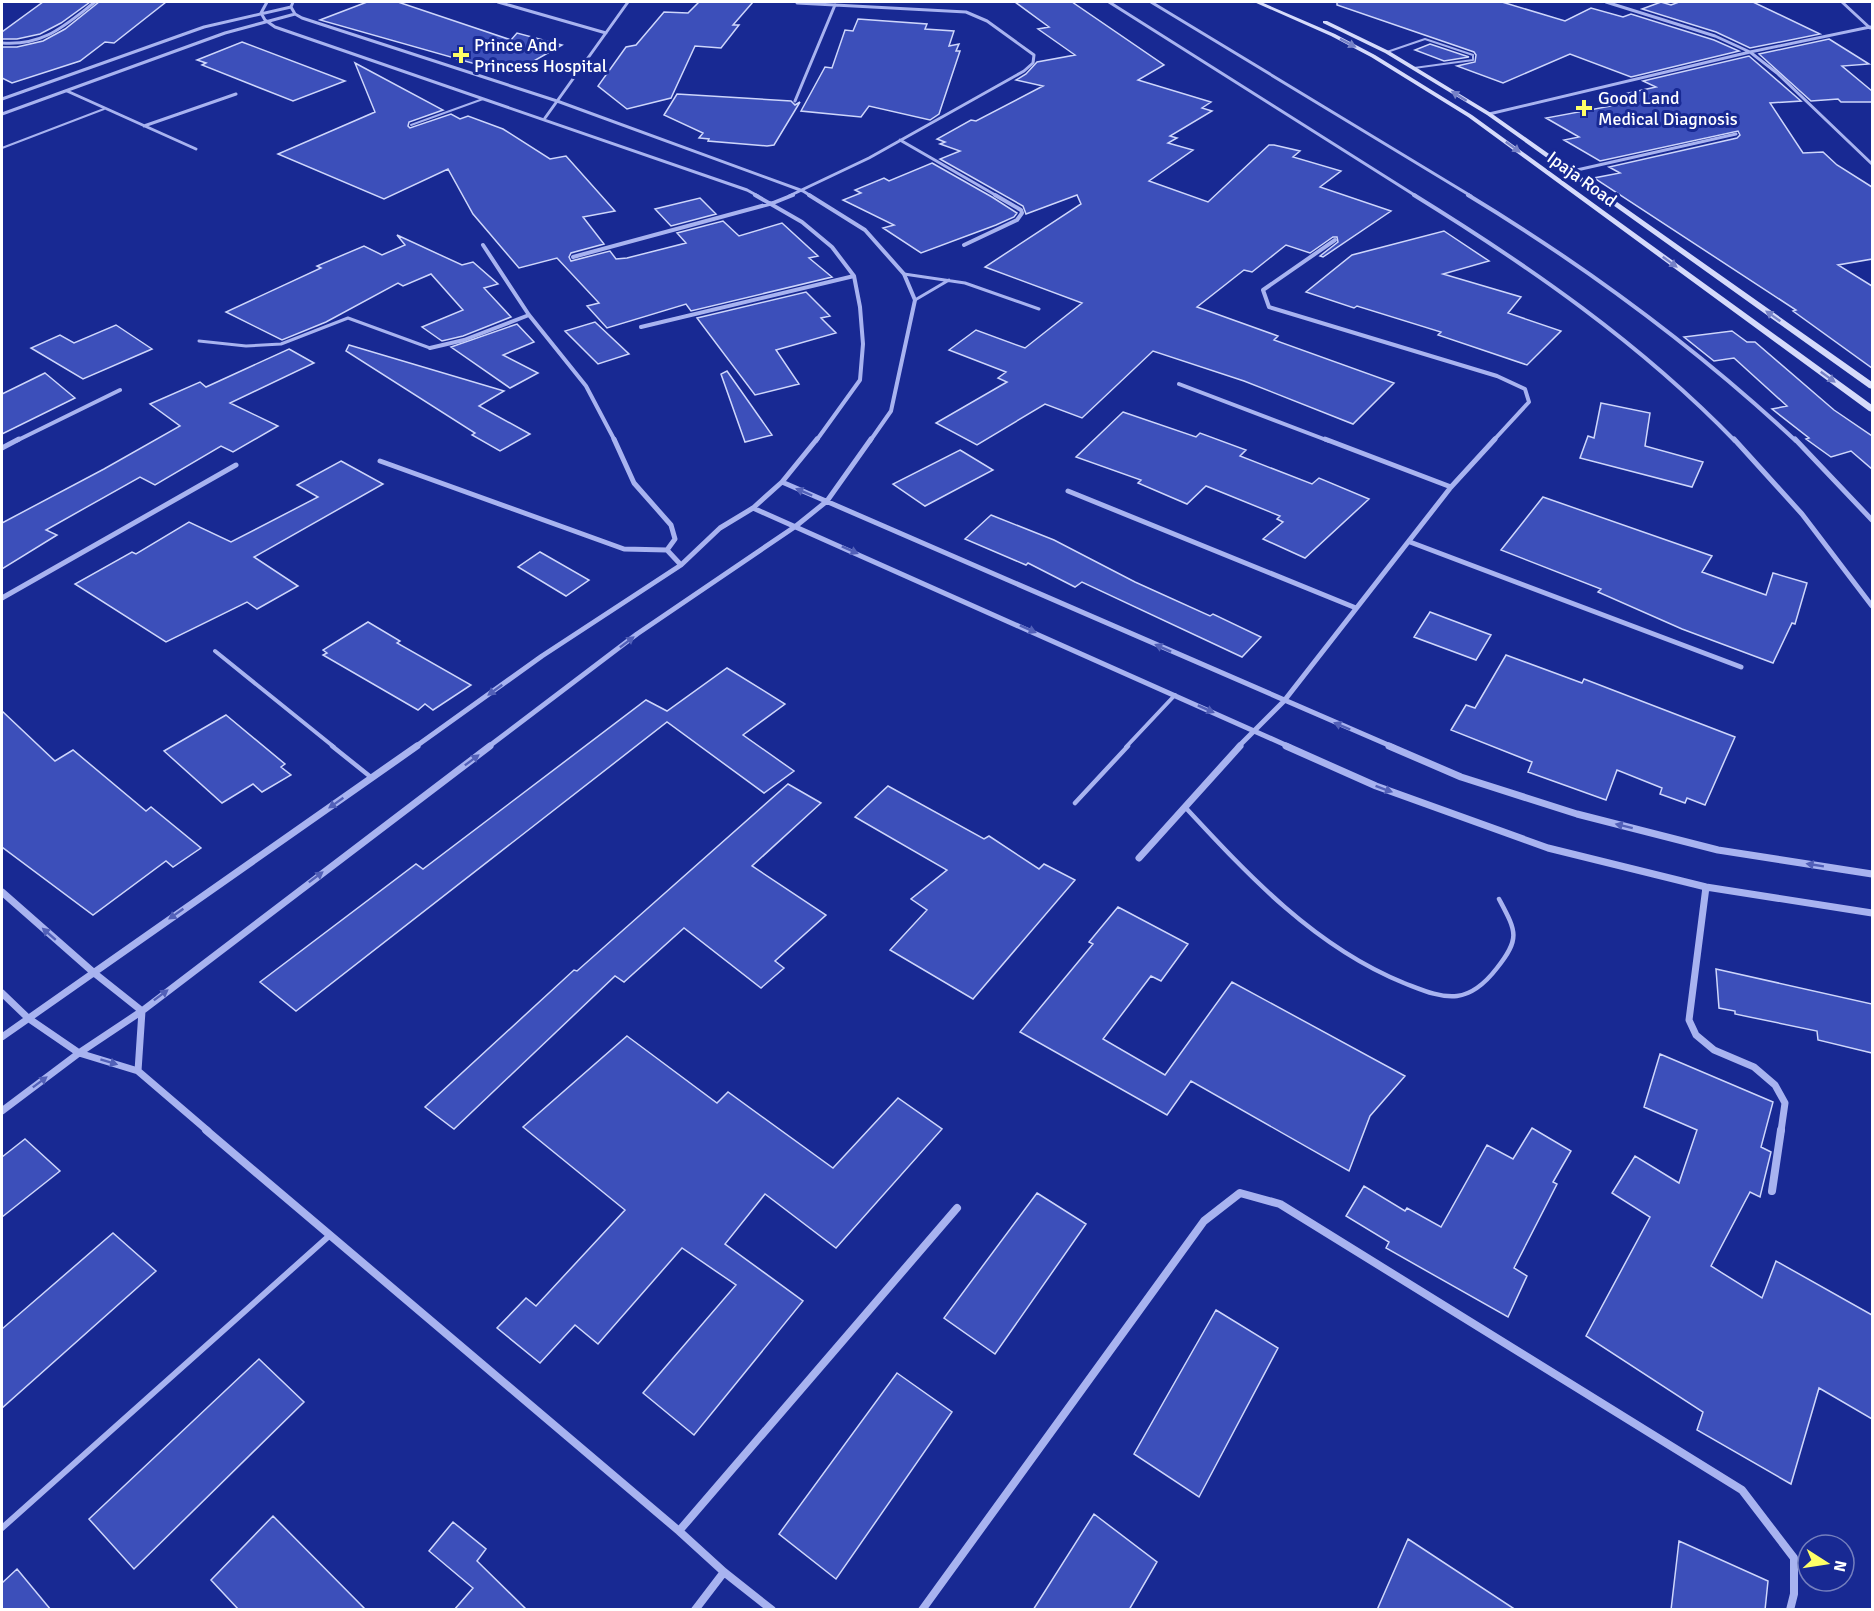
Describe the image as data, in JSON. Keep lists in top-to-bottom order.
{
  "streets": {
    "main road": ["Ipaja Road"]
  },
  "places": {
    "health": ["Prince And Princess Hospital", "Good Land Medical Diagnosis"]
  },
  "north": "right"
}
